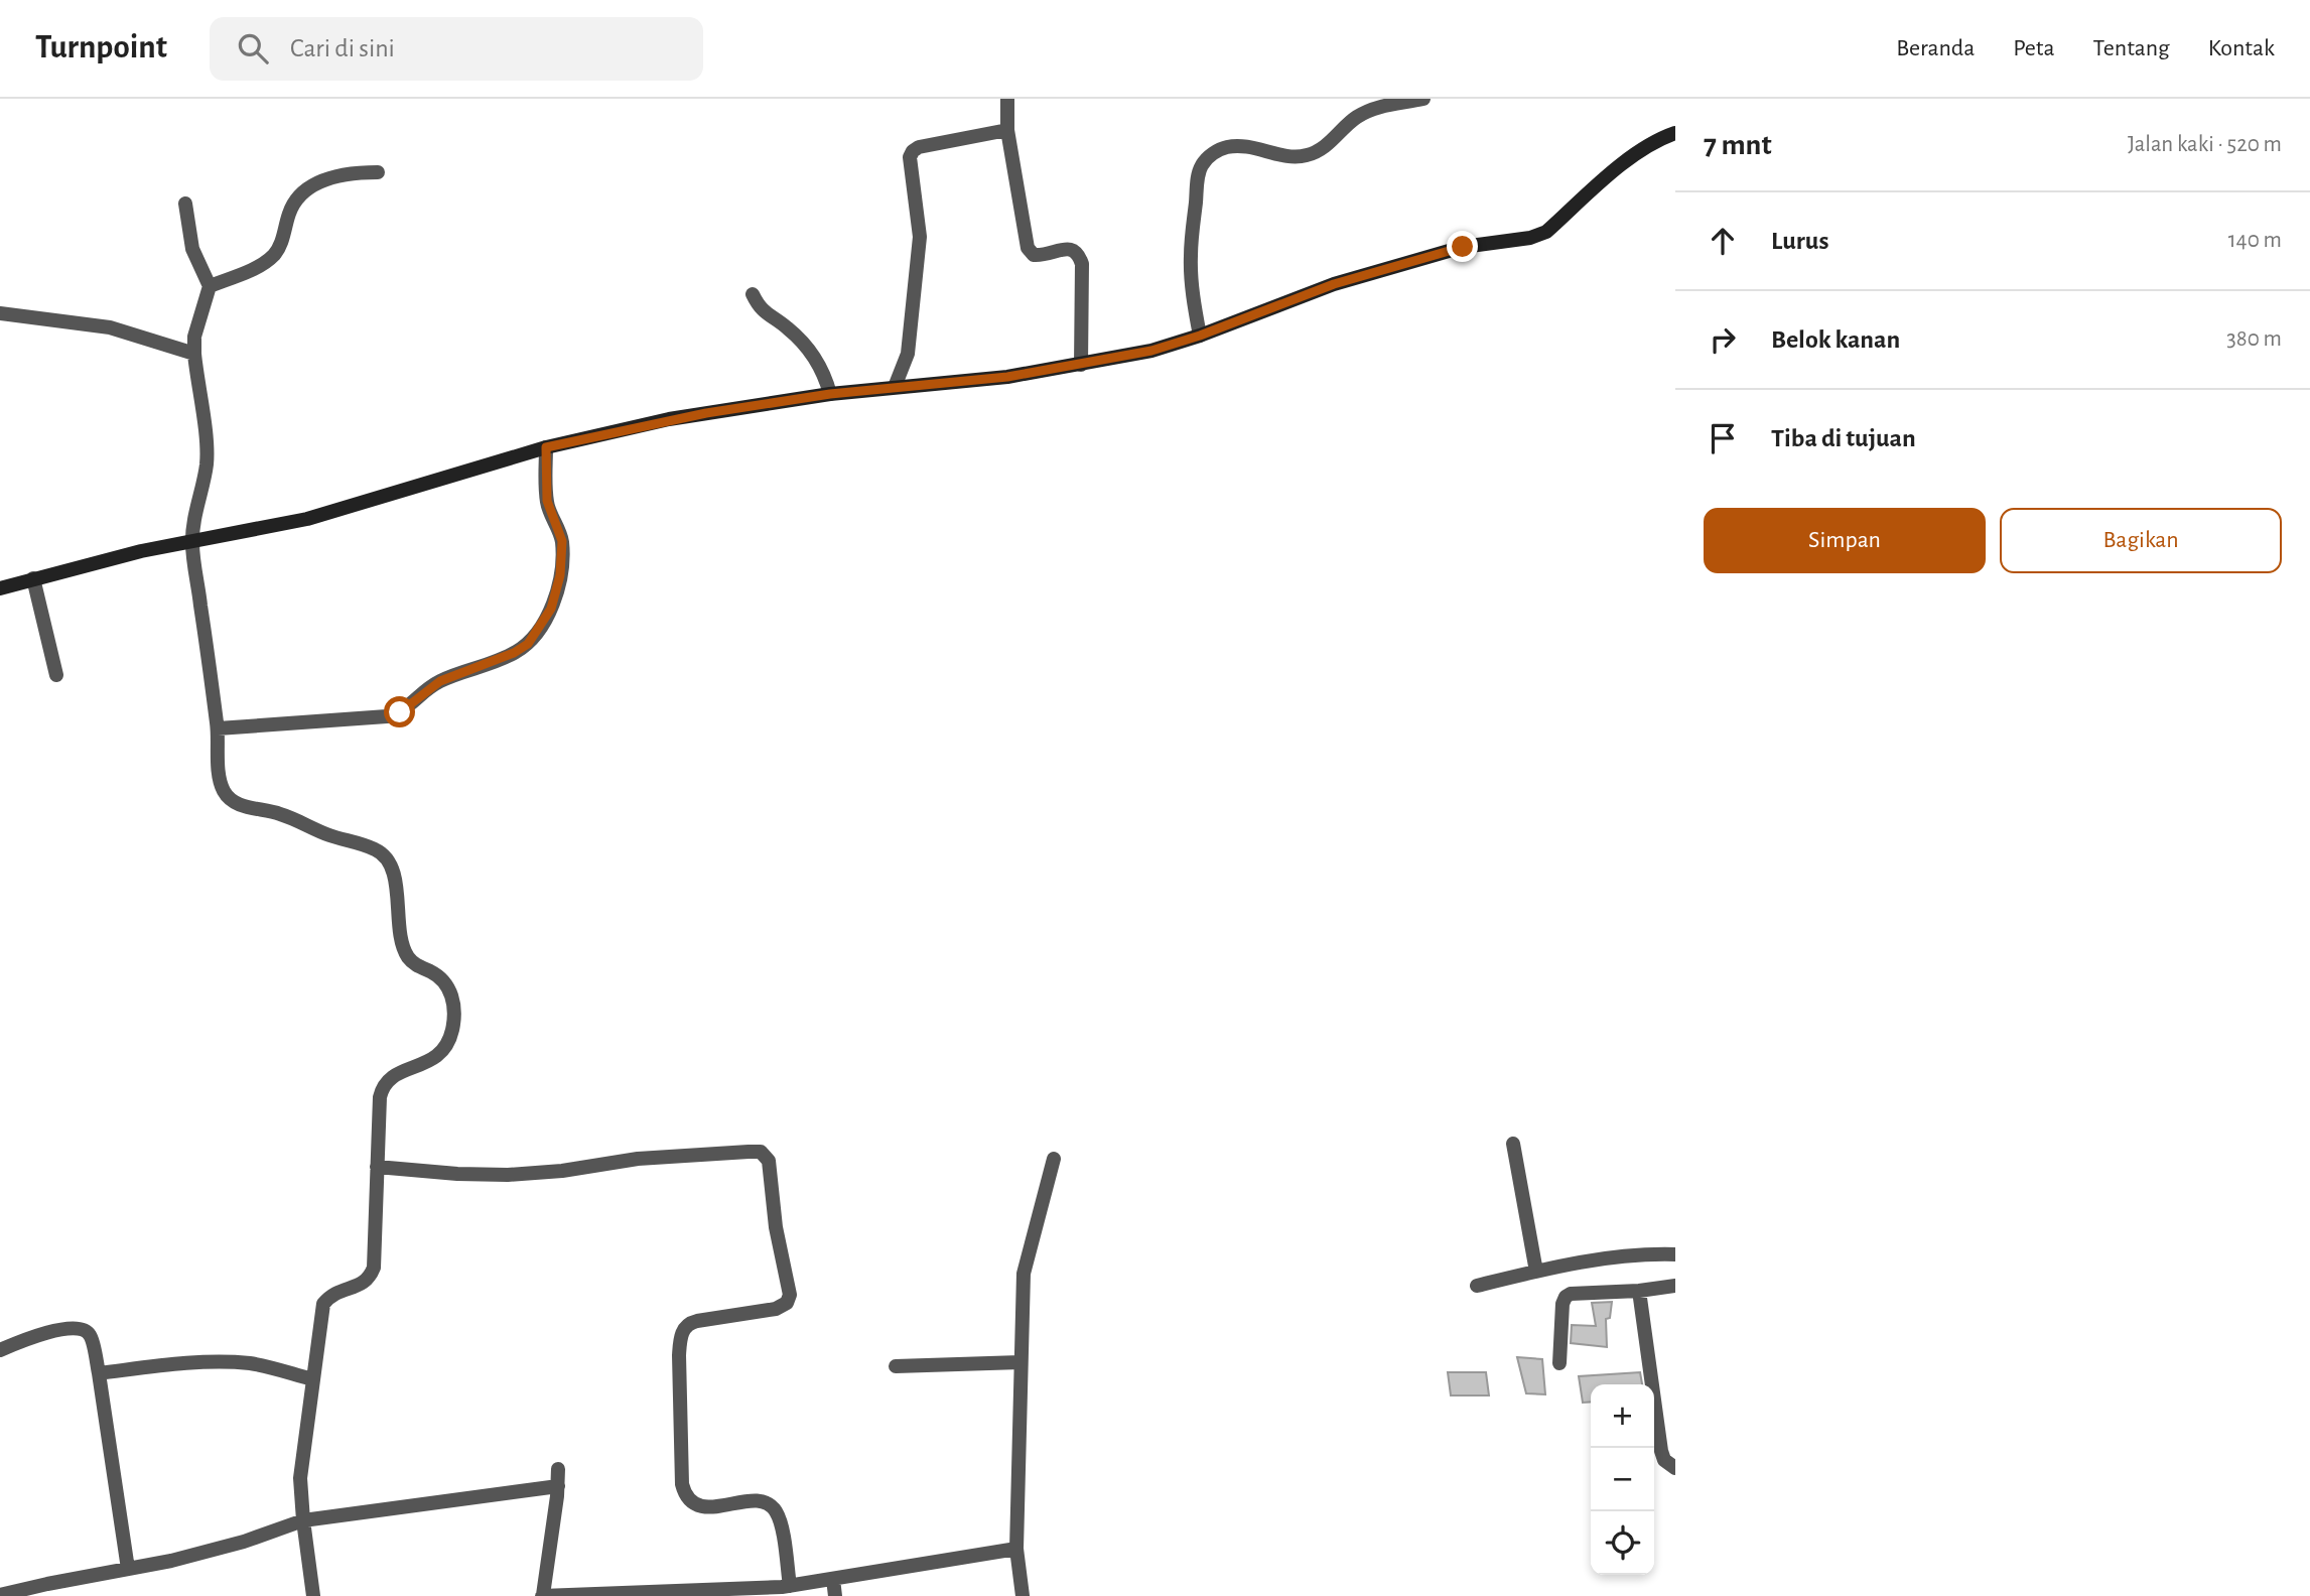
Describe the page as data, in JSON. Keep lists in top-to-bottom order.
{
  "page": {
    "header": "Turnpoint",
    "search": "Cari di sini",
    "nav": [
      "Beranda",
      "Peta",
      "Tentang",
      "Kontak"
    ],
    "heading": ["7 mnt", "Jalan kaki · 520 m"],
    "list": [
      ["Lurus", "140 m"],
      ["Belok kanan", "380 m"],
      "Tiba di tujuan"
    ],
    "buttons": ["Simpan", "Bagikan"],
    "map_buttons": ["+", "−"]
  }
}
